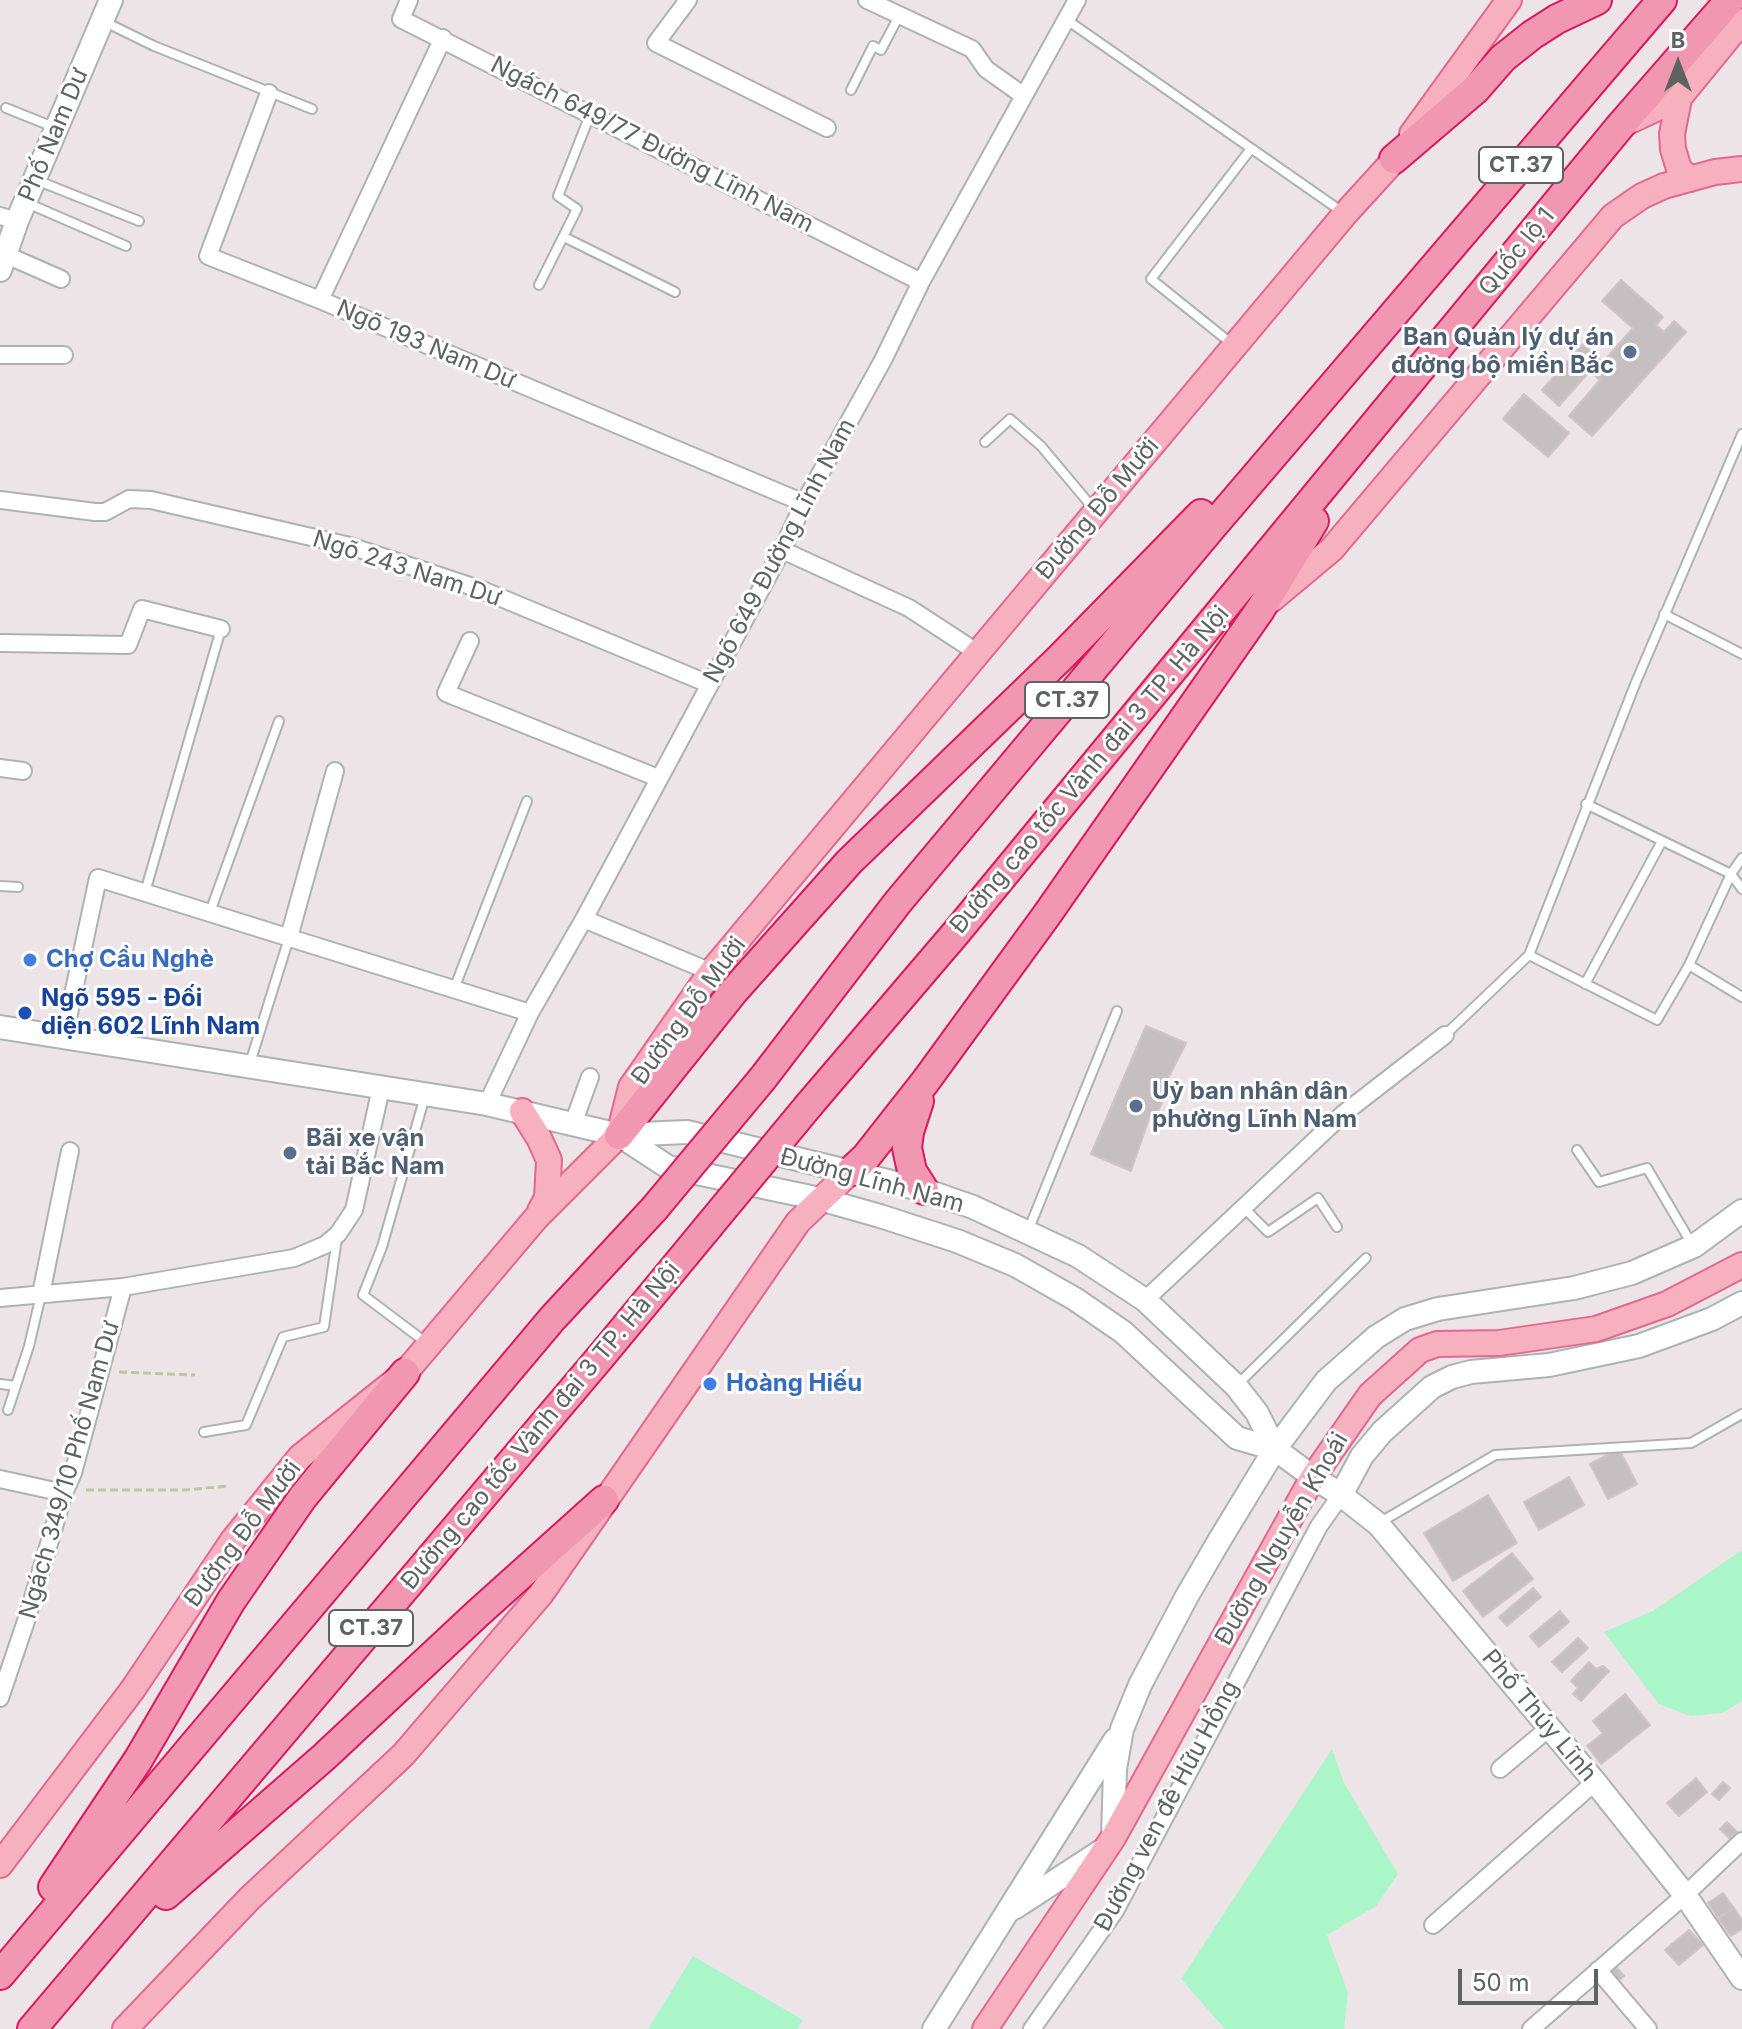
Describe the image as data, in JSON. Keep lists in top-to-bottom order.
{
  "streets": {
    "highway": ["CT.37", "Quốc lộ 1", "Đường cao tốc Vành đai 3 TP. Hà Nội"],
    "main road": ["Đường Đỗ Mười", "Đường Nguyễn Khoái"],
    "street": [
      "Phố Nam Dư",
      "Ngách 649/77 Đường Lĩnh Nam",
      "Ngõ 193 Nam Dư",
      "Ngõ 649 Đường Lĩnh Nam",
      "Ngõ 243 Nam Dư",
      "Đường Lĩnh Nam",
      "Ngách 349/10 Phố Nam Dư",
      "Phố Thúy Lĩnh",
      "Đường ven đê Hữu Hồng"
    ]
  },
  "crossings": [
    ["Ngách 649/77 Đường Lĩnh Nam", "Ngõ 649 Đường Lĩnh Nam"],
    ["Quốc lộ 1", "Đường cao tốc Vành đai 3 TP. Hà Nội"],
    ["Ngõ 193 Nam Dư", "Ngõ 649 Đường Lĩnh Nam"],
    ["Đường Đỗ Mười", "Đường Lĩnh Nam"],
    ["Ngõ 649 Đường Lĩnh Nam", "Ngõ 243 Nam Dư"],
    ["Ngõ 649 Đường Lĩnh Nam", "Đường Lĩnh Nam"],
    ["Đường Lĩnh Nam", "Đường Nguyễn Khoái"],
    ["Đường Lĩnh Nam", "Phố Thúy Lĩnh"],
    ["Đường Nguyễn Khoái", "Phố Thúy Lĩnh"],
    ["Phố Thúy Lĩnh", "Đường ven đê Hữu Hồng"]
  ],
  "places": [
    "Ban Quản lý dự án đường bộ miền Bắc",
    "Chợ Cầu Nghè",
    "Ngõ 595 - Đối diện 602 Lĩnh Nam",
    "Uỷ ban nhân dân phường Lĩnh Nam",
    "Bãi xe vận tải Bắc Nam",
    "Hoàng Hiếu"
  ],
  "scale_bar": "50 m",
  "north": "top"
}
